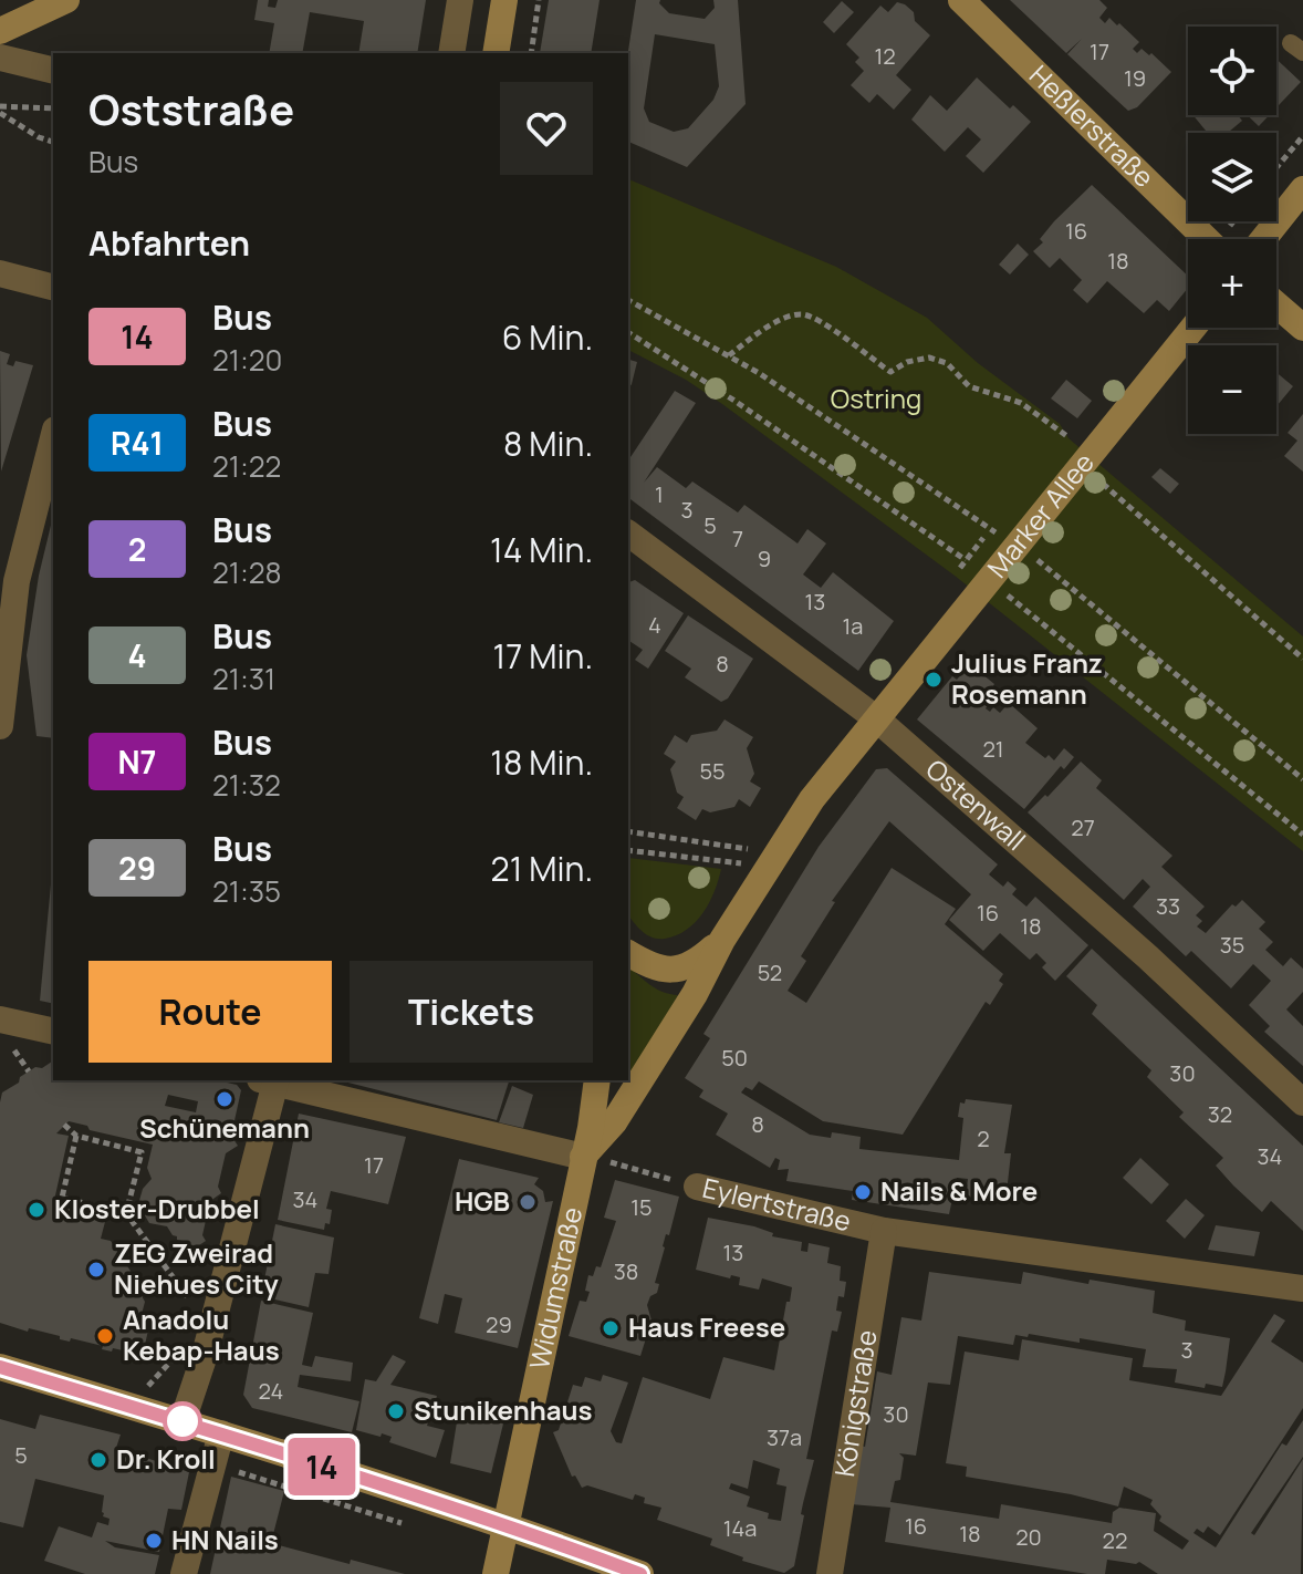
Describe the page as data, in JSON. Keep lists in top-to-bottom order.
{
  "streets": {
    "street": [
      "Heßlerstraße",
      "Marker Allee",
      "Ostenwall",
      "Eylertstraße",
      "Widumstraße",
      "Königstraße"
    ]
  },
  "crossings": [
    ["Marker Allee", "Ostenwall"],
    ["Eylertstraße", "Widumstraße"],
    ["Eylertstraße", "Königstraße"]
  ],
  "parks": ["Ostring"],
  "places": [
    "Julius Franz Rosemann",
    "Schünemann",
    "Nails & More",
    "HGB",
    "Kloster-Drubbel",
    "ZEG Zweirad Niehues City",
    "Haus Freese",
    "Anadolu Kebap-Haus",
    "Stunikenhaus",
    "Dr. Kroll",
    "HN Nails"
  ],
  "lines": ["bus line 14"],
  "house_numbers": [
    "17",
    "12",
    "19",
    "16",
    "18",
    "1",
    "3",
    "5",
    "7",
    "9",
    "13",
    "4",
    "1a",
    "8",
    "21",
    "55",
    "27",
    "33",
    "16",
    "18",
    "35",
    "52",
    "50",
    "30",
    "32",
    "8",
    "2",
    "34",
    "17",
    "34",
    "15",
    "13",
    "38",
    "29",
    "3",
    "24",
    "30",
    "37a",
    "5",
    "16",
    "14a",
    "18",
    "20",
    "22"
  ],
  "page": {
    "on_map": "14",
    "map_buttons": ["+", "−"],
    "heading": [
      ["Oststraße", "Bus"],
      "Abfahrten"
    ],
    "list": [
      {
        "mark": "14",
        "name": "Bus",
        "note": "21:20",
        "value": "6 Min."
      },
      {
        "mark": "R41",
        "name": "Bus",
        "note": "21:22",
        "value": "8 Min."
      },
      {
        "mark": "2",
        "name": "Bus",
        "note": "21:28",
        "value": "14 Min."
      },
      {
        "mark": "4",
        "name": "Bus",
        "note": "21:31",
        "value": "17 Min."
      },
      {
        "mark": "N7",
        "name": "Bus",
        "note": "21:32",
        "value": "18 Min."
      },
      {
        "mark": "29",
        "name": "Bus",
        "note": "21:35",
        "value": "21 Min."
      }
    ],
    "buttons": ["Route", "Tickets"]
  }
}
